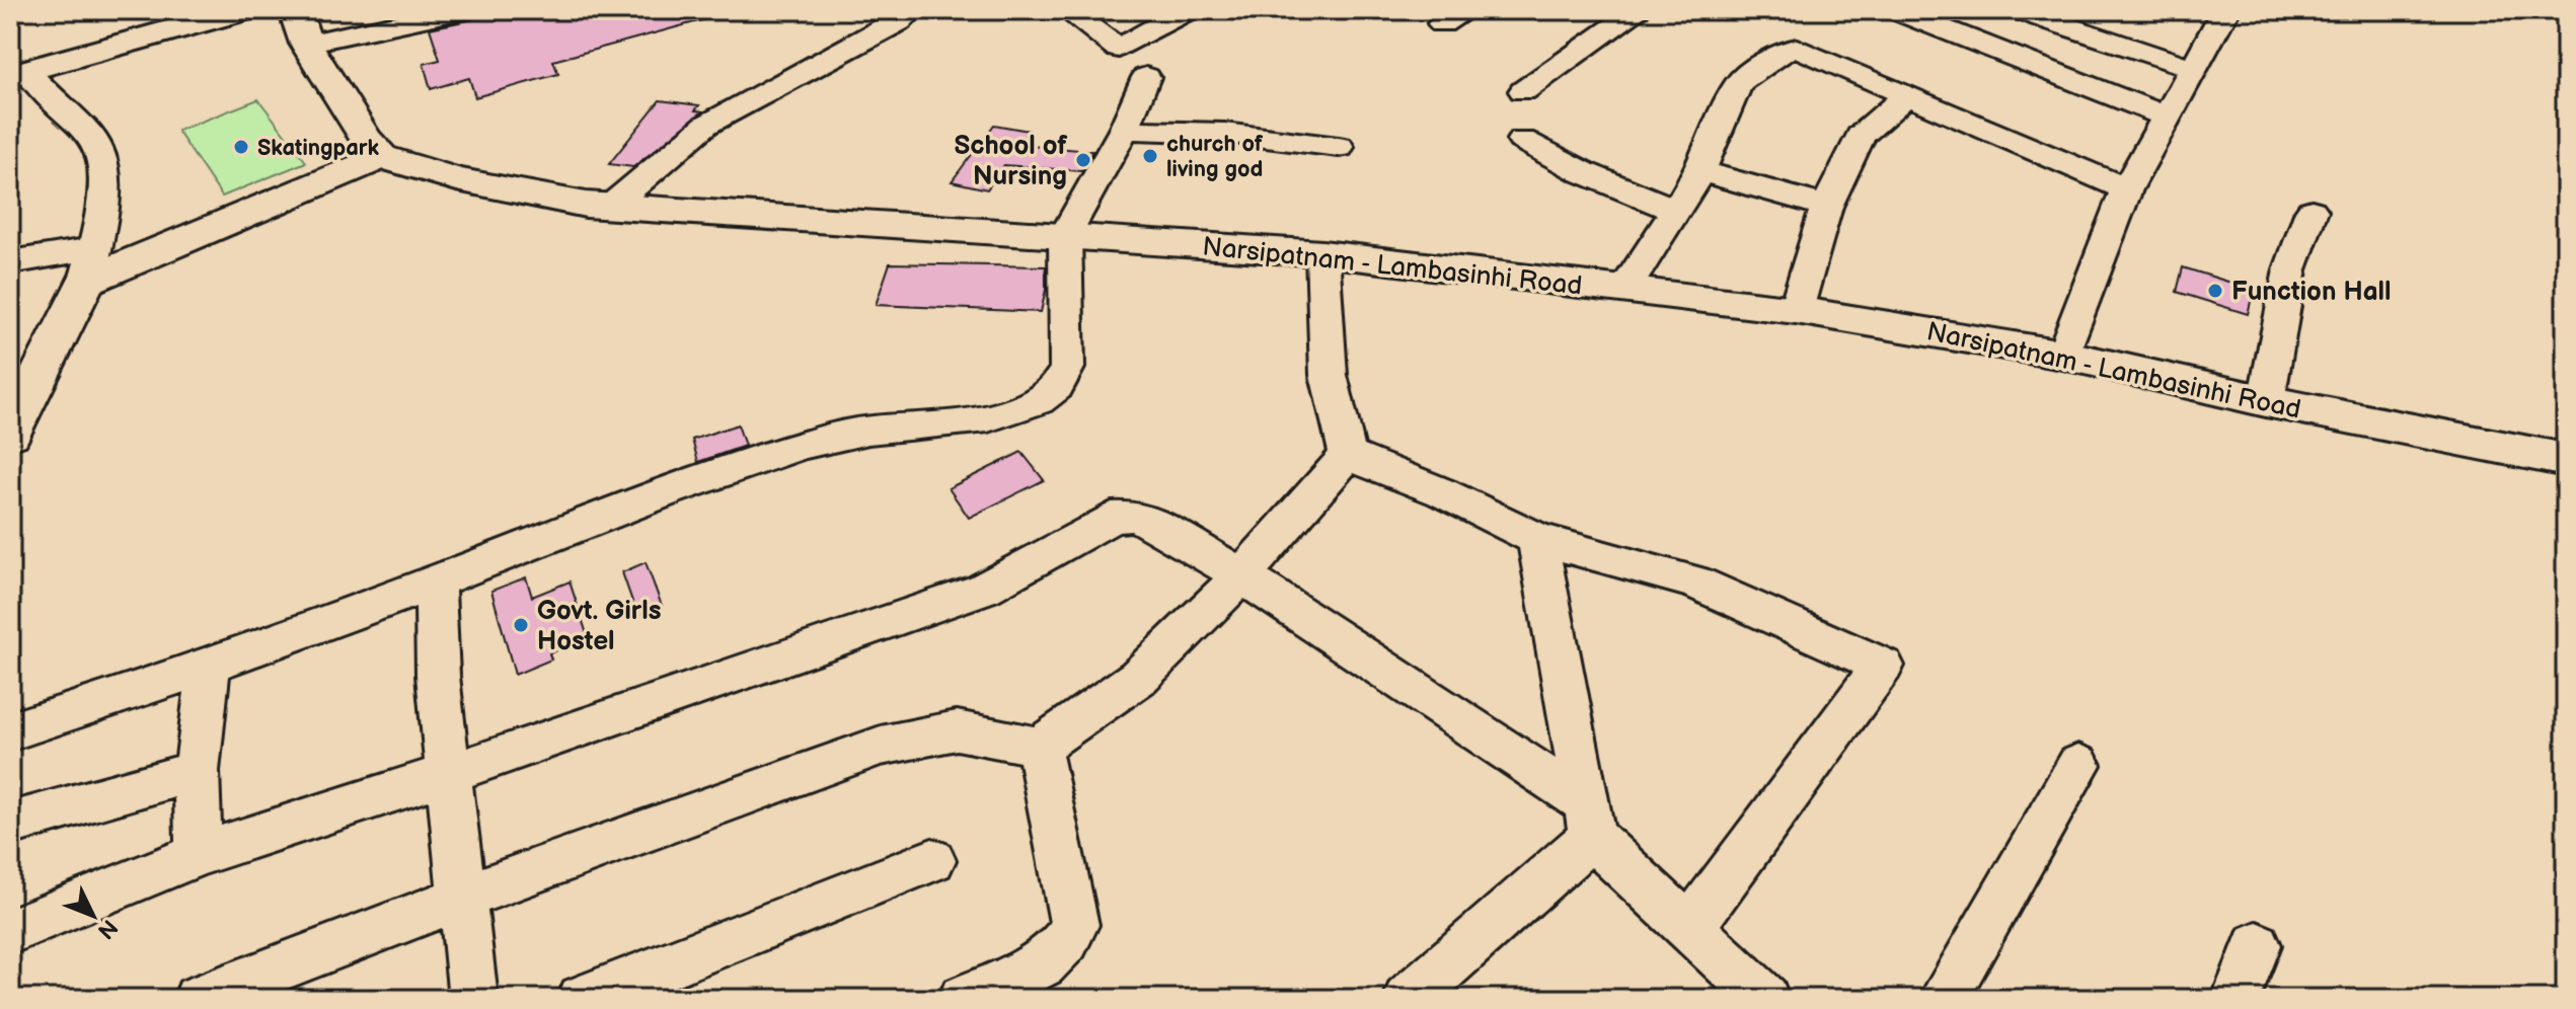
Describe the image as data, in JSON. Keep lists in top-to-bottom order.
{
  "streets": {
    "main road": ["Narsipatnam - Lambasinhi Road"]
  },
  "places": [
    "Skatingpark",
    "church of living god",
    "School of Nursing",
    "Function Hall",
    "Govt. Girls Hostel"
  ],
  "north": "bottom right"
}
